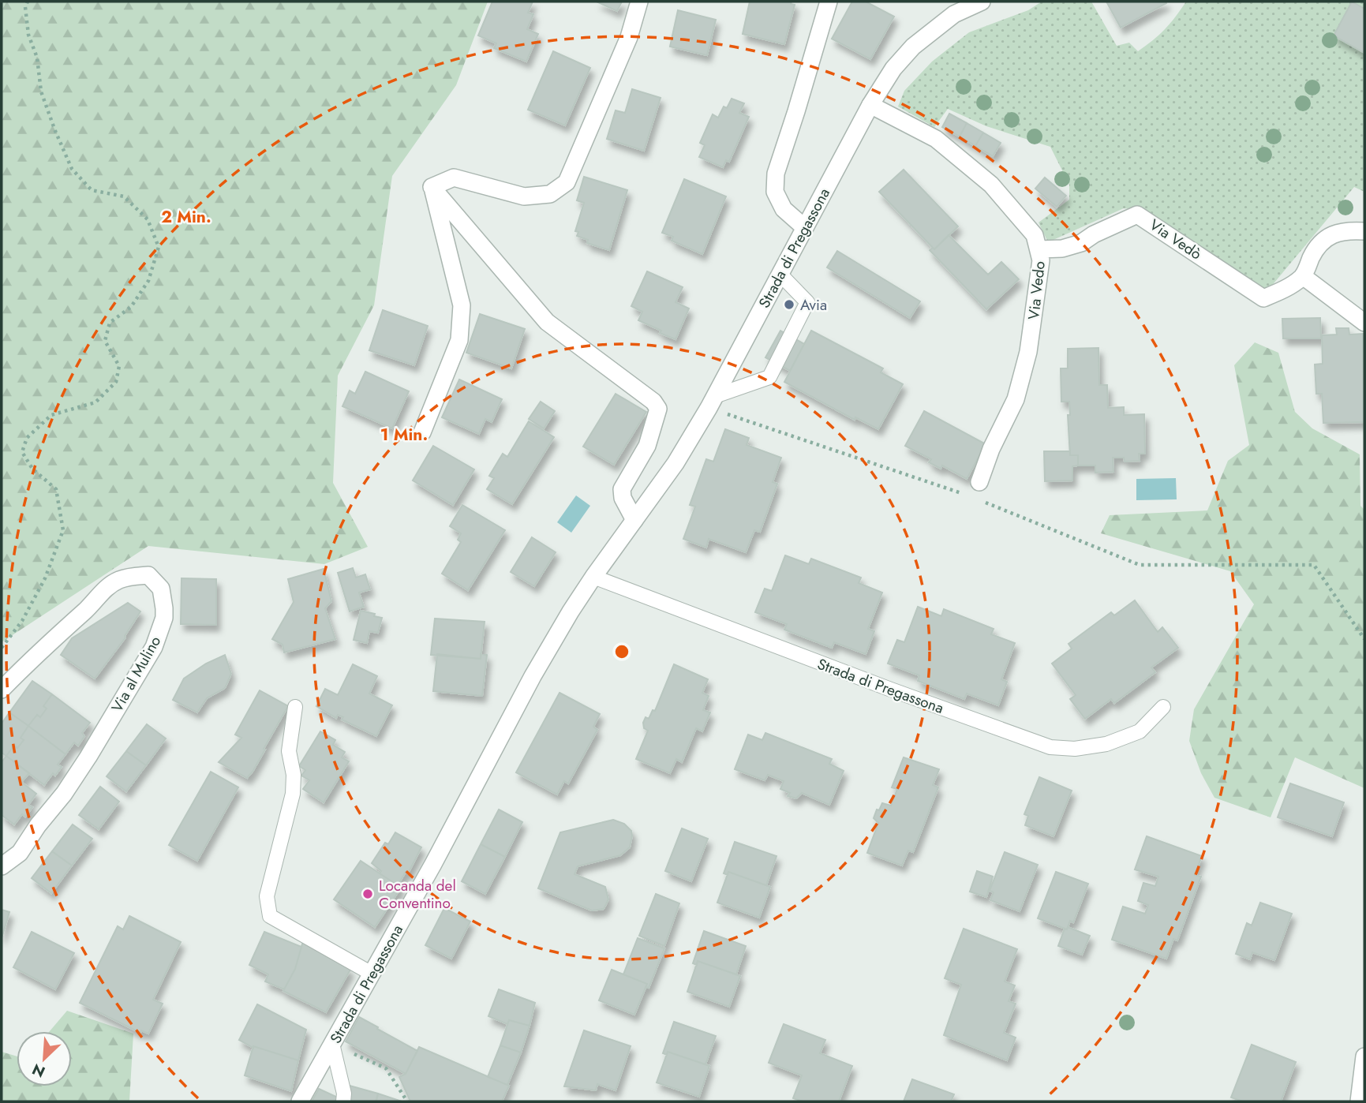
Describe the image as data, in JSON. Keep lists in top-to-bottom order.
{
  "streets": {
    "street": [
      "Via Vedò",
      "Strada di Pregassona",
      "Via Vedo",
      "Via al Mulino"
    ]
  },
  "crossings": [
    ["Via Vedò", "Via Vedo"],
    ["Strada di Pregassona", "Via Vedo"]
  ],
  "places": ["Avia", "Locanda del Conventino"],
  "north": "bottom left",
  "rings": ["2 Min.", "1 Min."]
}
